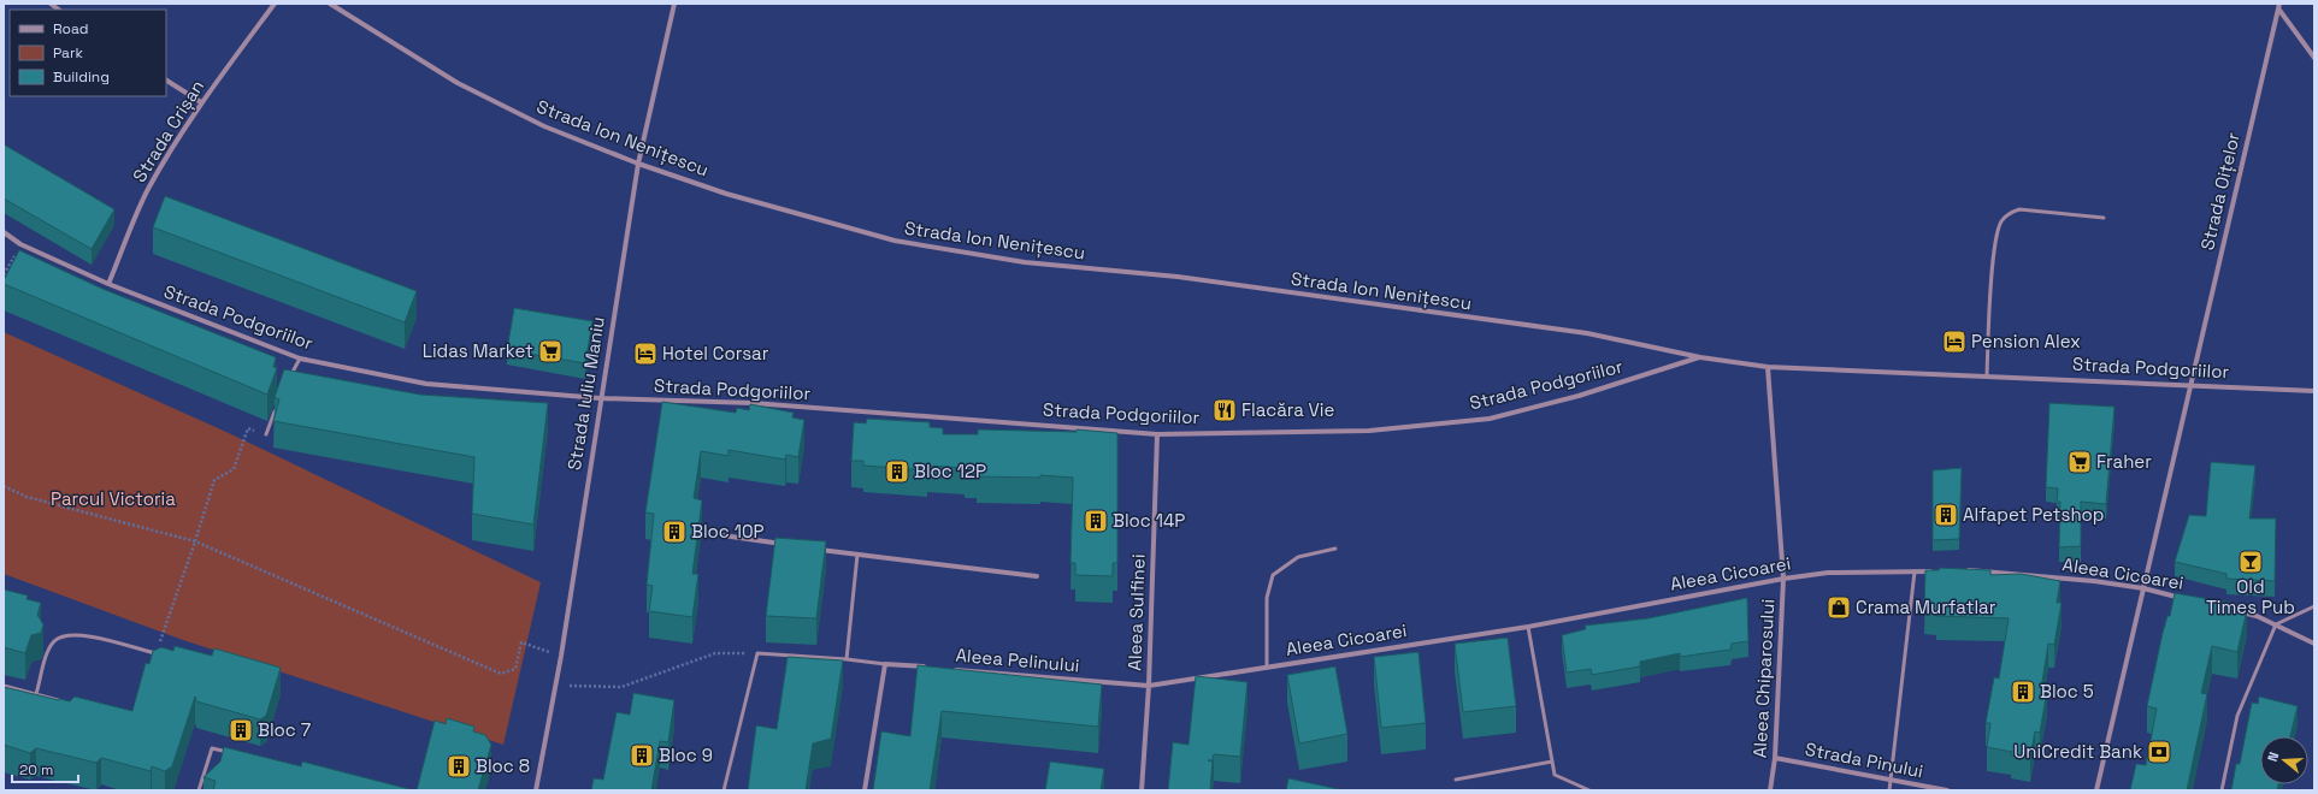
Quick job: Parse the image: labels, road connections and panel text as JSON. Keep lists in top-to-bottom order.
{
  "streets": {
    "street": [
      "Strada Crișan",
      "Strada Ion Nenițescu",
      "Strada Oițelor",
      "Strada Podgoriilor",
      "Strada Iuliu Maniu",
      "Aleea Cicoarei",
      "Aleea Sulfinei",
      "Aleea Pelinului",
      "Aleea Chiparosului",
      "Strada Pinului"
    ]
  },
  "crossings": [
    ["Strada Crișan", "Strada Podgoriilor"],
    ["Strada Ion Nenițescu", "Strada Podgoriilor"],
    ["Strada Ion Nenițescu", "Strada Iuliu Maniu"],
    ["Strada Oițelor", "Strada Podgoriilor"],
    ["Strada Oițelor", "Aleea Cicoarei"],
    ["Strada Podgoriilor", "Strada Iuliu Maniu"],
    ["Strada Podgoriilor", "Aleea Sulfinei"],
    ["Strada Podgoriilor", "Aleea Chiparosului"],
    ["Aleea Cicoarei", "Aleea Sulfinei"],
    ["Aleea Cicoarei", "Aleea Pelinului"],
    ["Aleea Cicoarei", "Aleea Chiparosului"],
    ["Aleea Sulfinei", "Aleea Pelinului"],
    ["Aleea Chiparosului", "Strada Pinului"]
  ],
  "parks": ["Parcul Victoria"],
  "places": {
    "hotel": ["Pension Alex", "Hotel Corsar"],
    "supermarket": ["Lidas Market", "Fraher"],
    "restaurant": ["Flacăra Vie"],
    "building": [
      "Bloc 12P",
      "Alfapet Petshop",
      "Bloc 14P",
      "Bloc 10P",
      "Bloc 5",
      "Bloc 7",
      "Bloc 9",
      "Bloc 8"
    ],
    "bar": ["Old Times Pub"],
    "shop": ["Crama Murfatlar"],
    "bank": ["UniCredit Bank"]
  },
  "legend": ["Road", "Park", "Building"],
  "scale_bar": "20 m",
  "north": "left"
}
